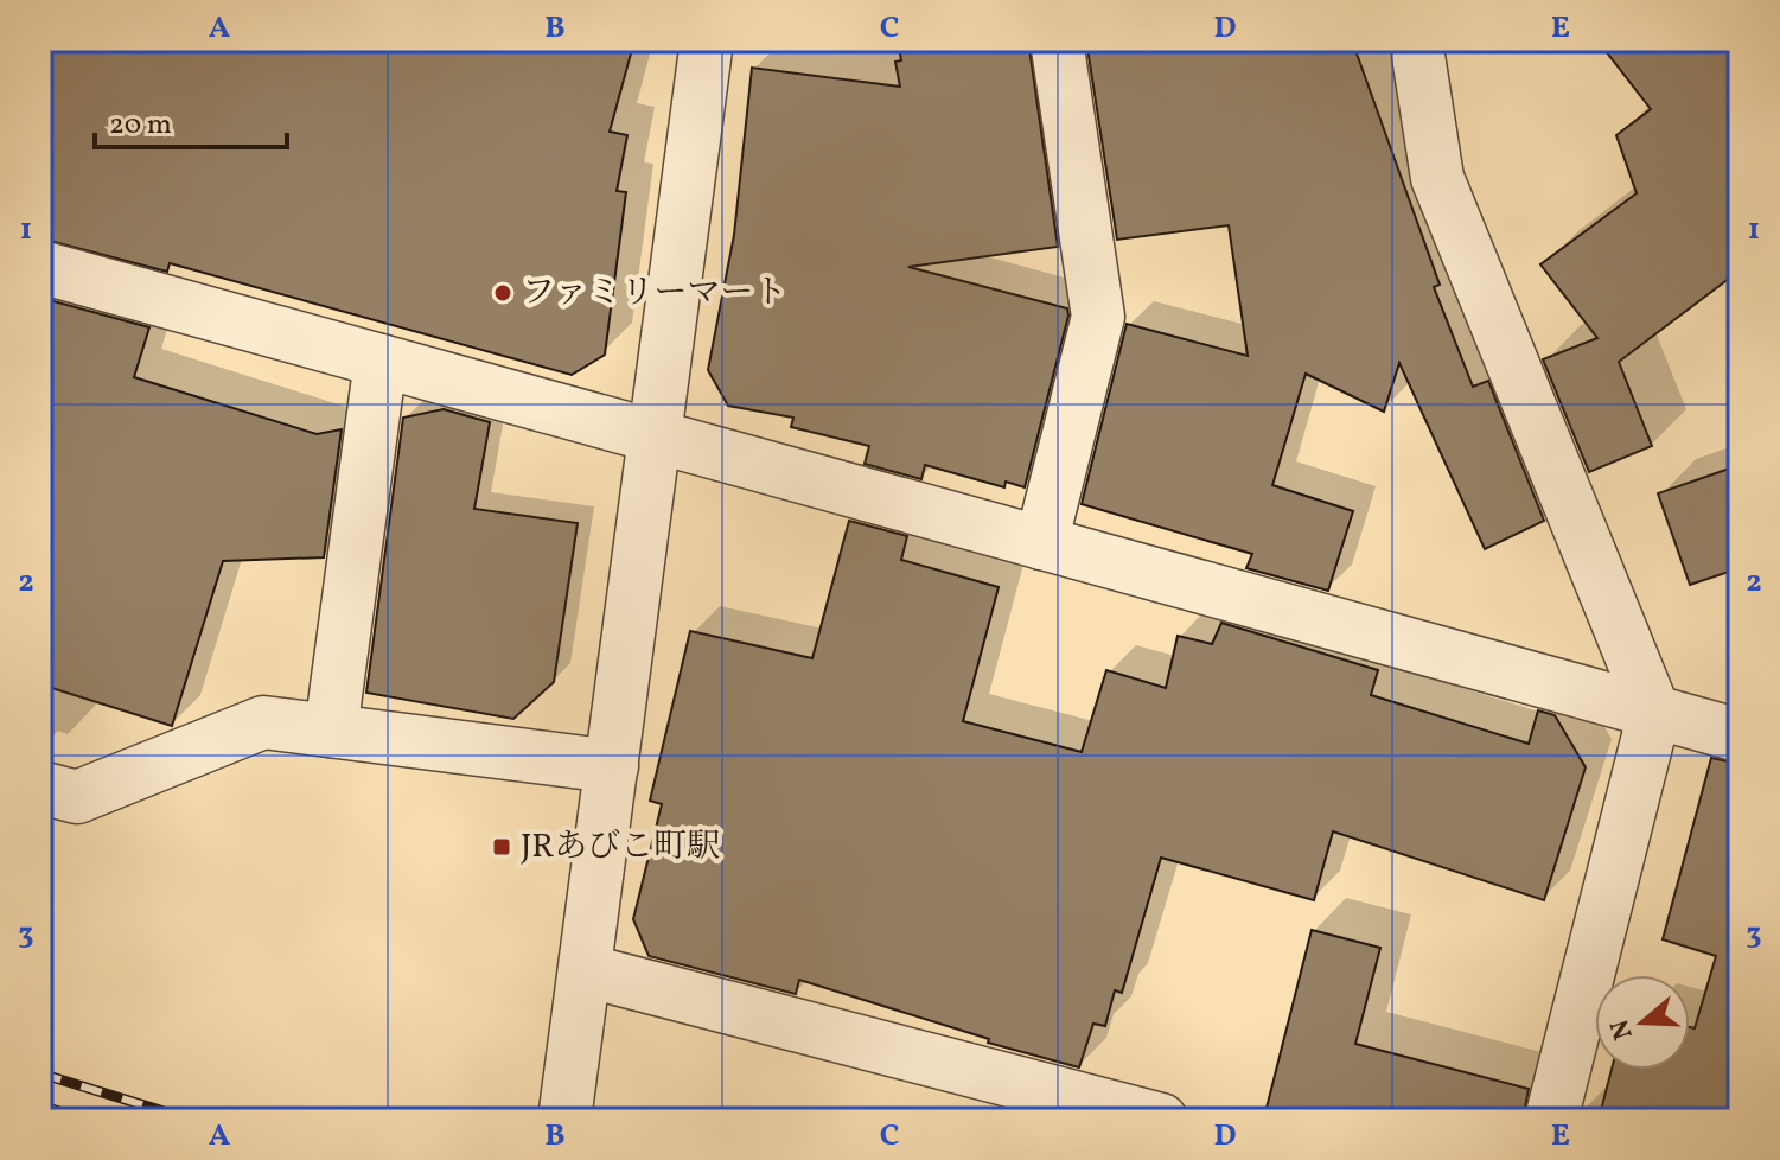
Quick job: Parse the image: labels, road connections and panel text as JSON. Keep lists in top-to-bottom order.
{
  "places": {
    "other": ["ファミリーマート"],
    "transit": ["JRあびこ町駅"]
  },
  "scale_bar": "20 m",
  "north": "left",
  "grid": {
    "columns": [
      "A",
      "B",
      "C",
      "D",
      "E"
    ],
    "rows": ["1", "2", "3"]
  }
}
